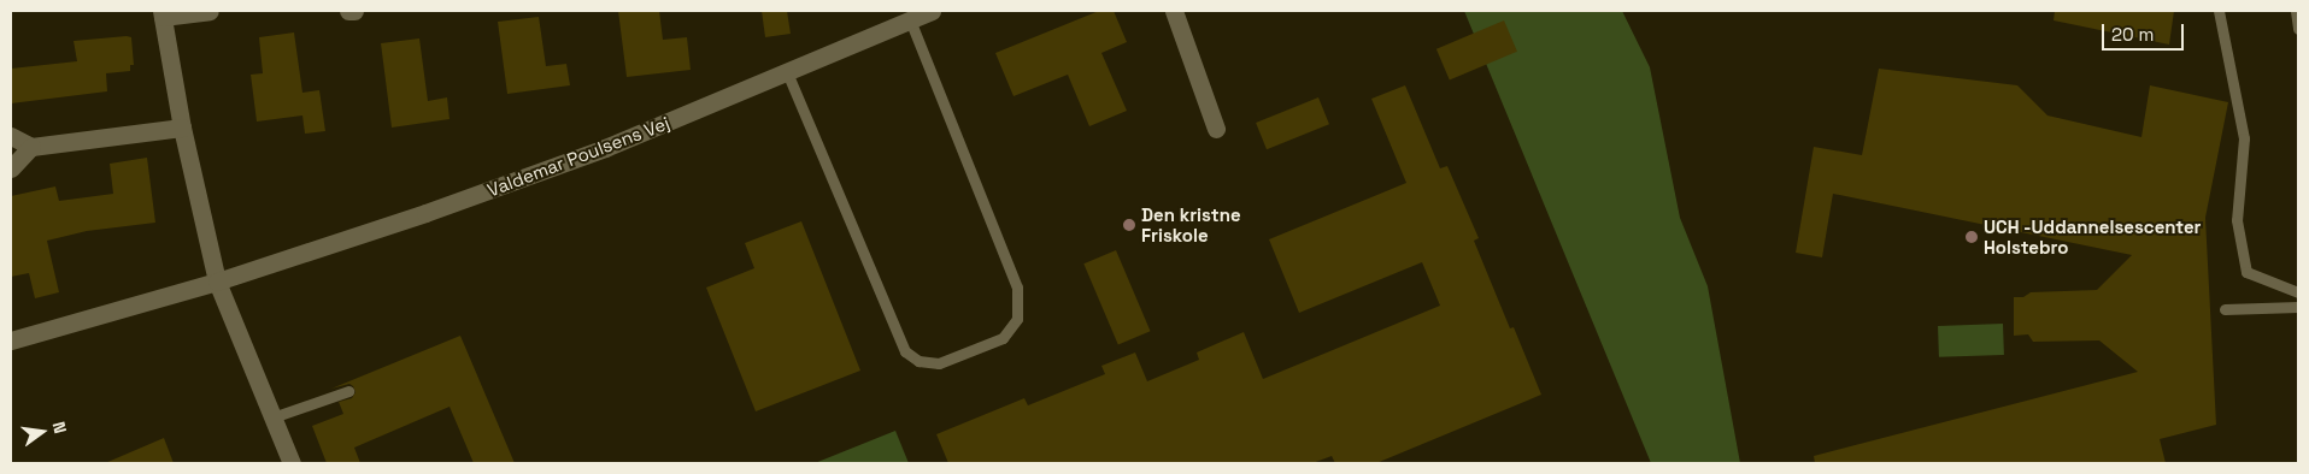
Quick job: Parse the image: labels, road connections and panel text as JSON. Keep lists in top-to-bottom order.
{
  "streets": {
    "street": ["Valdemar Poulsens Vej"]
  },
  "places": ["Den kristne Friskole", "UCH -Uddannelsescenter Holstebro"],
  "scale_bar": "20 m",
  "north": "right"
}
